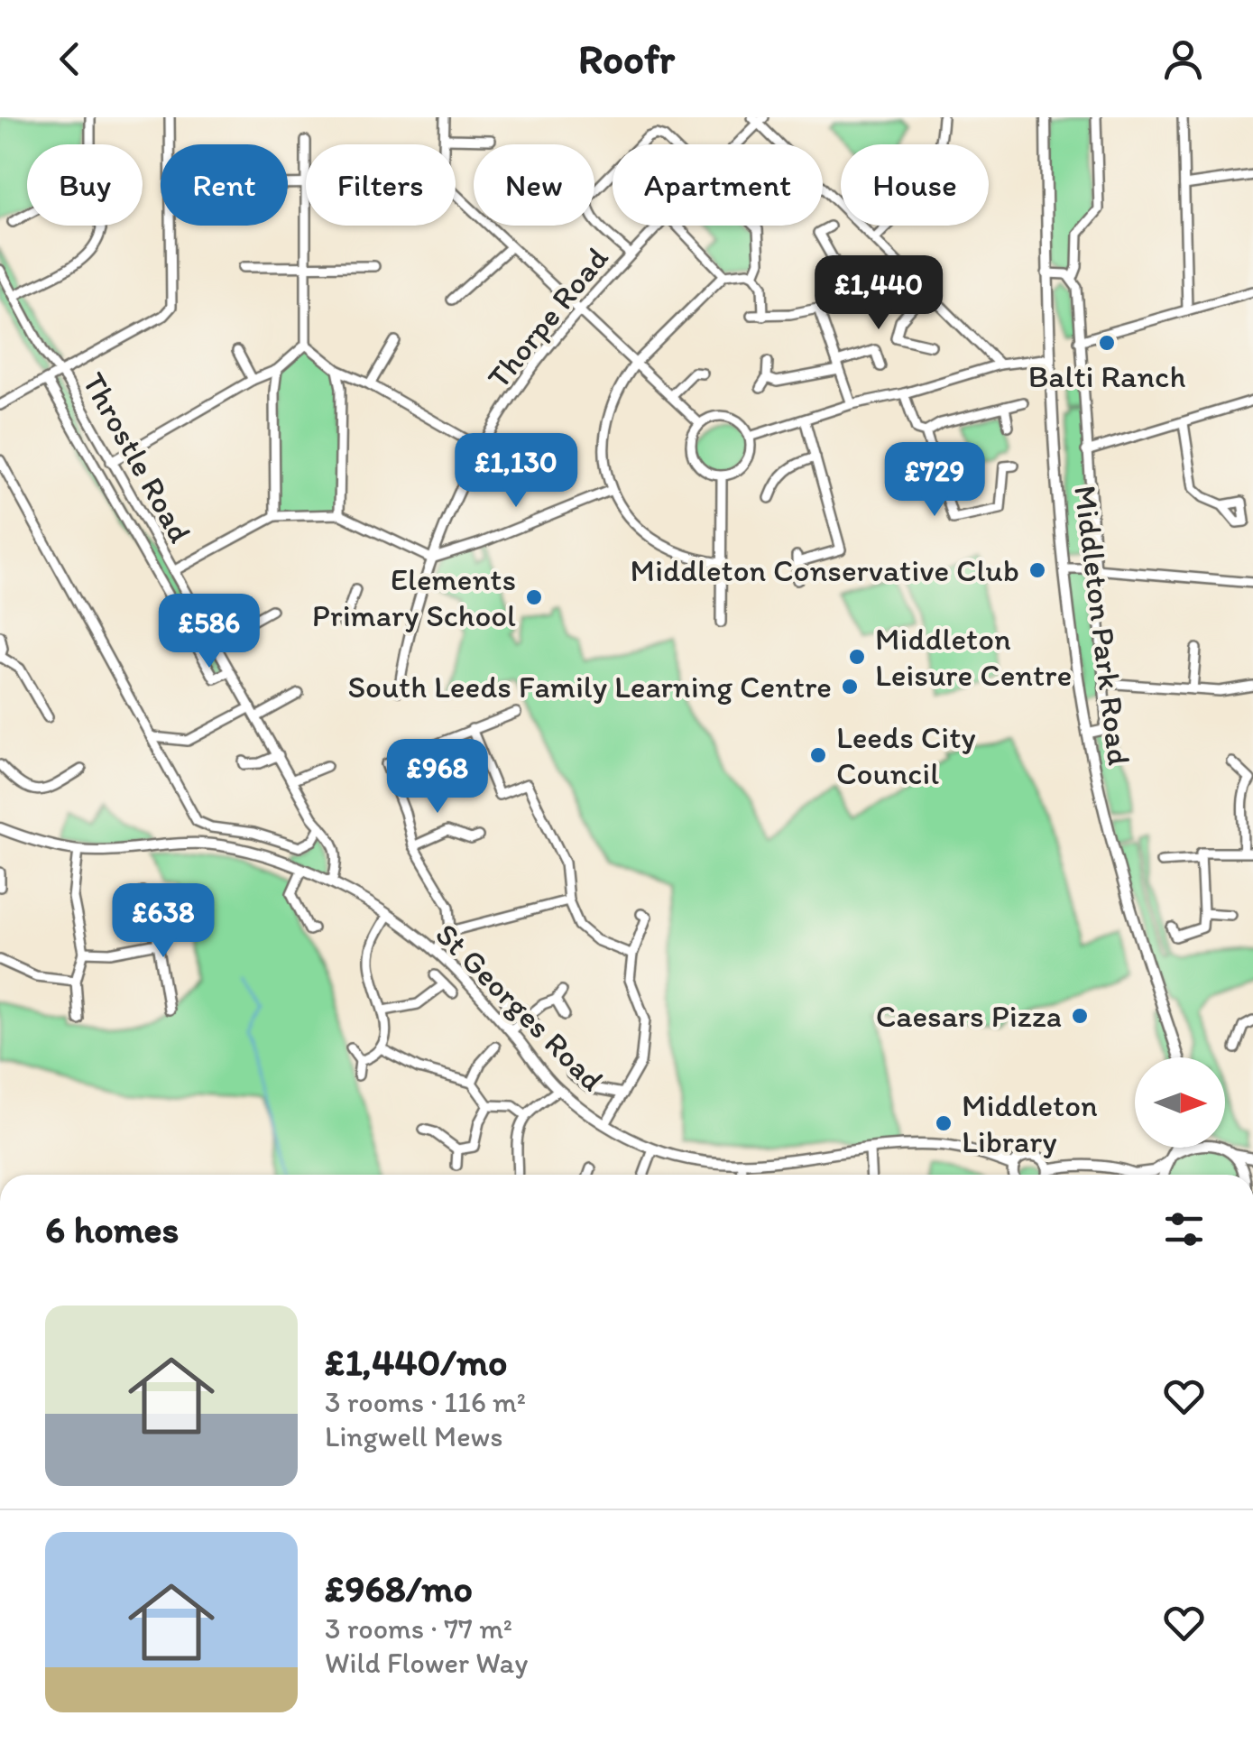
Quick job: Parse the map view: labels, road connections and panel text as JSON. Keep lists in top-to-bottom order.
{
  "streets": {
    "street": [
      "Thorpe Road",
      "Throstle Road",
      "Middleton Park Road",
      "St Georges Road"
    ]
  },
  "crossings": [
    ["Throstle Road", "St Georges Road"]
  ],
  "places": [
    "Balti Ranch",
    "Middleton Conservative Club",
    "Elements Primary School",
    "Middleton Leisure Centre",
    "South Leeds Family Learning Centre",
    "Leeds City Council",
    "Caesars Pizza",
    "Middleton Library"
  ],
  "north": "right",
  "page": {
    "header": "Roofr",
    "chip": [
      "Buy",
      "Rent",
      "Filters",
      "New",
      "Apartment",
      "House"
    ],
    "price": [
      "£1,440",
      "£1,130",
      "£729",
      "£586",
      "£968",
      "£638"
    ],
    "heading": "6 homes",
    "list": [
      {
        "name": "£1,440/mo",
        "note": "3 rooms · 116 m² · Lingwell Mews"
      },
      {
        "name": "£968/mo",
        "note": "3 rooms · 77 m² · Wild Flower Way"
      }
    ]
  }
}
